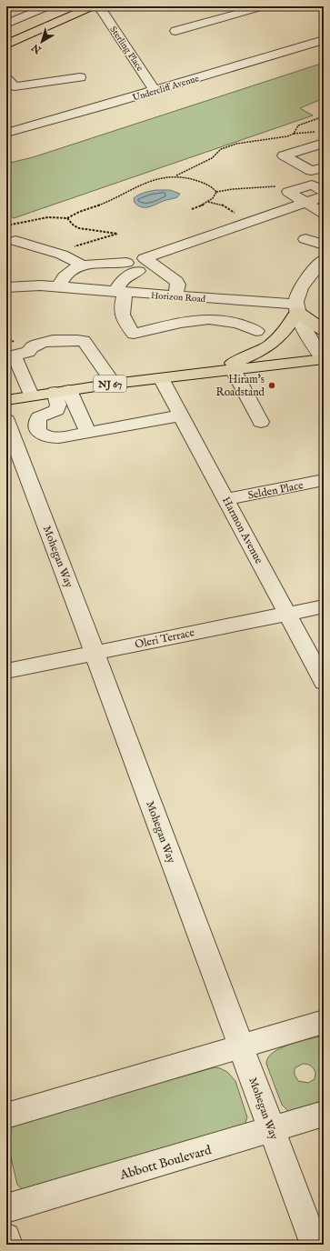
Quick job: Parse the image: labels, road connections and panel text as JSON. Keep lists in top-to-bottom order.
{
  "streets": {
    "main road": ["NJ 67"],
    "street": [
      "Sterling Place",
      "Undercliff Avenue",
      "Horizon Road",
      "Selden Place",
      "Harmon Avenue",
      "Mohegan Way",
      "Oleri Terrace",
      "Abbott Boulevard"
    ]
  },
  "crossings": [
    ["Sterling Place", "Undercliff Avenue"],
    ["NJ 67", "Harmon Avenue"],
    ["Selden Place", "Harmon Avenue"],
    ["Harmon Avenue", "Oleri Terrace"],
    ["Mohegan Way", "Oleri Terrace"],
    ["Mohegan Way", "Abbott Boulevard"]
  ],
  "places": ["Hiram's Roadstand"],
  "north": "bottom left"
}
